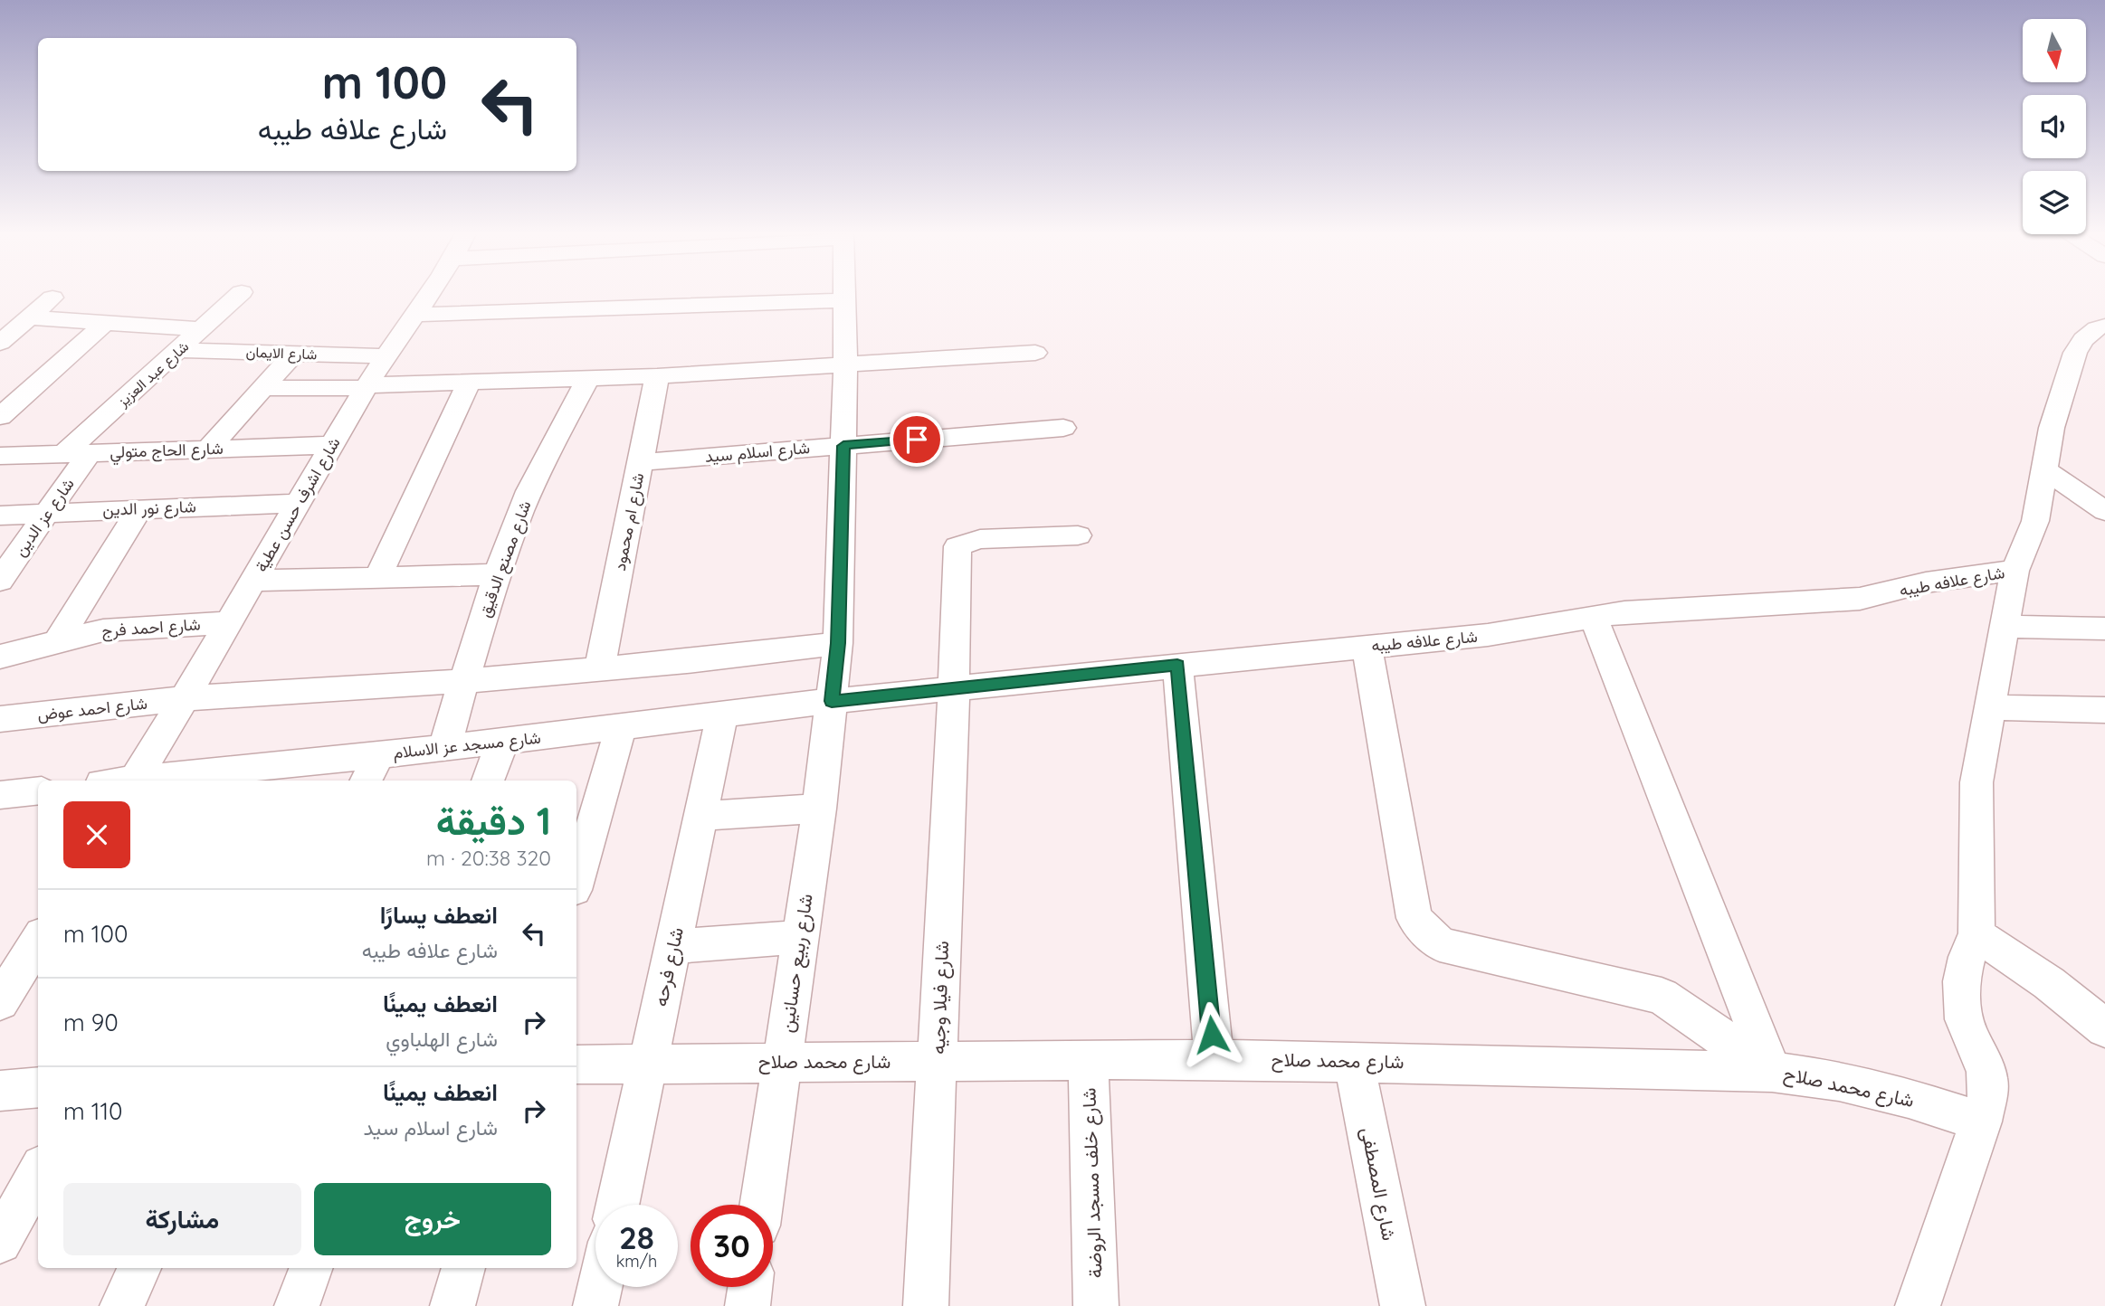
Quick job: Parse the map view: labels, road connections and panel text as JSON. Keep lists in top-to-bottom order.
{
  "streets": {
    "street": [
      "شارع الايمان",
      "شارع عبد العزيز",
      "شارع الحاج متولي",
      "شارع اسلام سيد",
      "شارع اشرف حسن عطية",
      "شارع نور الدين",
      "شارع عز الدين",
      "شارع ام محمود",
      "شارع مصنع الدقيق",
      "شارع علافه طيبه",
      "شارع احمد فرج",
      "شارع احمد عوض",
      "شارع مسجد عز الاسلام",
      "شارع ربيع حسانين",
      "شارع فرحه",
      "شارع فيلا وجيه",
      "شارع محمد صلاح",
      "شارع خلف مسجد الروضة",
      "شارع المصطفى"
    ]
  },
  "crossings": [
    ["شارع الايمان", "شارع عبد العزيز"],
    ["شارع الايمان", "شارع اشرف حسن عطية"],
    ["شارع عبد العزيز", "شارع الحاج متولي"],
    ["شارع عبد العزيز", "شارع عز الدين"],
    ["شارع الحاج متولي", "شارع اشرف حسن عطية"],
    ["شارع الحاج متولي", "شارع عز الدين"],
    ["شارع اسلام سيد", "شارع ام محمود"],
    ["شارع اسلام سيد", "شارع ربيع حسانين"],
    ["شارع اشرف حسن عطية", "شارع نور الدين"],
    ["شارع اشرف حسن عطية", "شارع احمد فرج"],
    ["شارع اشرف حسن عطية", "شارع احمد عوض"],
    ["شارع نور الدين", "شارع عز الدين"],
    ["شارع ام محمود", "شارع احمد عوض"],
    ["شارع مصنع الدقيق", "شارع احمد عوض"],
    ["شارع مصنع الدقيق", "شارع مسجد عز الاسلام"],
    ["شارع علافه طيبه", "شارع مسجد عز الاسلام"],
    ["شارع علافه طيبه", "شارع ربيع حسانين"],
    ["شارع علافه طيبه", "شارع فيلا وجيه"],
    ["شارع احمد عوض", "شارع ربيع حسانين"],
    ["شارع مسجد عز الاسلام", "شارع ربيع حسانين"],
    ["شارع مسجد عز الاسلام", "شارع فرحه"],
    ["شارع ربيع حسانين", "شارع محمد صلاح"],
    ["شارع فرحه", "شارع محمد صلاح"],
    ["شارع فيلا وجيه", "شارع محمد صلاح"],
    ["شارع محمد صلاح", "شارع خلف مسجد الروضة"],
    ["شارع محمد صلاح", "شارع المصطفى"]
  ],
  "north": "bottom",
  "page": {
    "turn": ["100 m", "شارع علافه طيبه"],
    "heading": ["1 دقيقة", "320 m · 20:38"],
    "list": [
      {
        "name": "انعطف يسارًا",
        "note": "شارع علافه طيبه",
        "value": "100 m"
      },
      {
        "name": "انعطف يمينًا",
        "note": "شارع الهلباوي",
        "value": "90 m"
      },
      {
        "name": "انعطف يمينًا",
        "note": "شارع اسلام سيد",
        "value": "110 m"
      }
    ],
    "buttons": ["خروج", "مشاركة"],
    "speed": "28 km/h",
    "limit": "30"
  }
}
